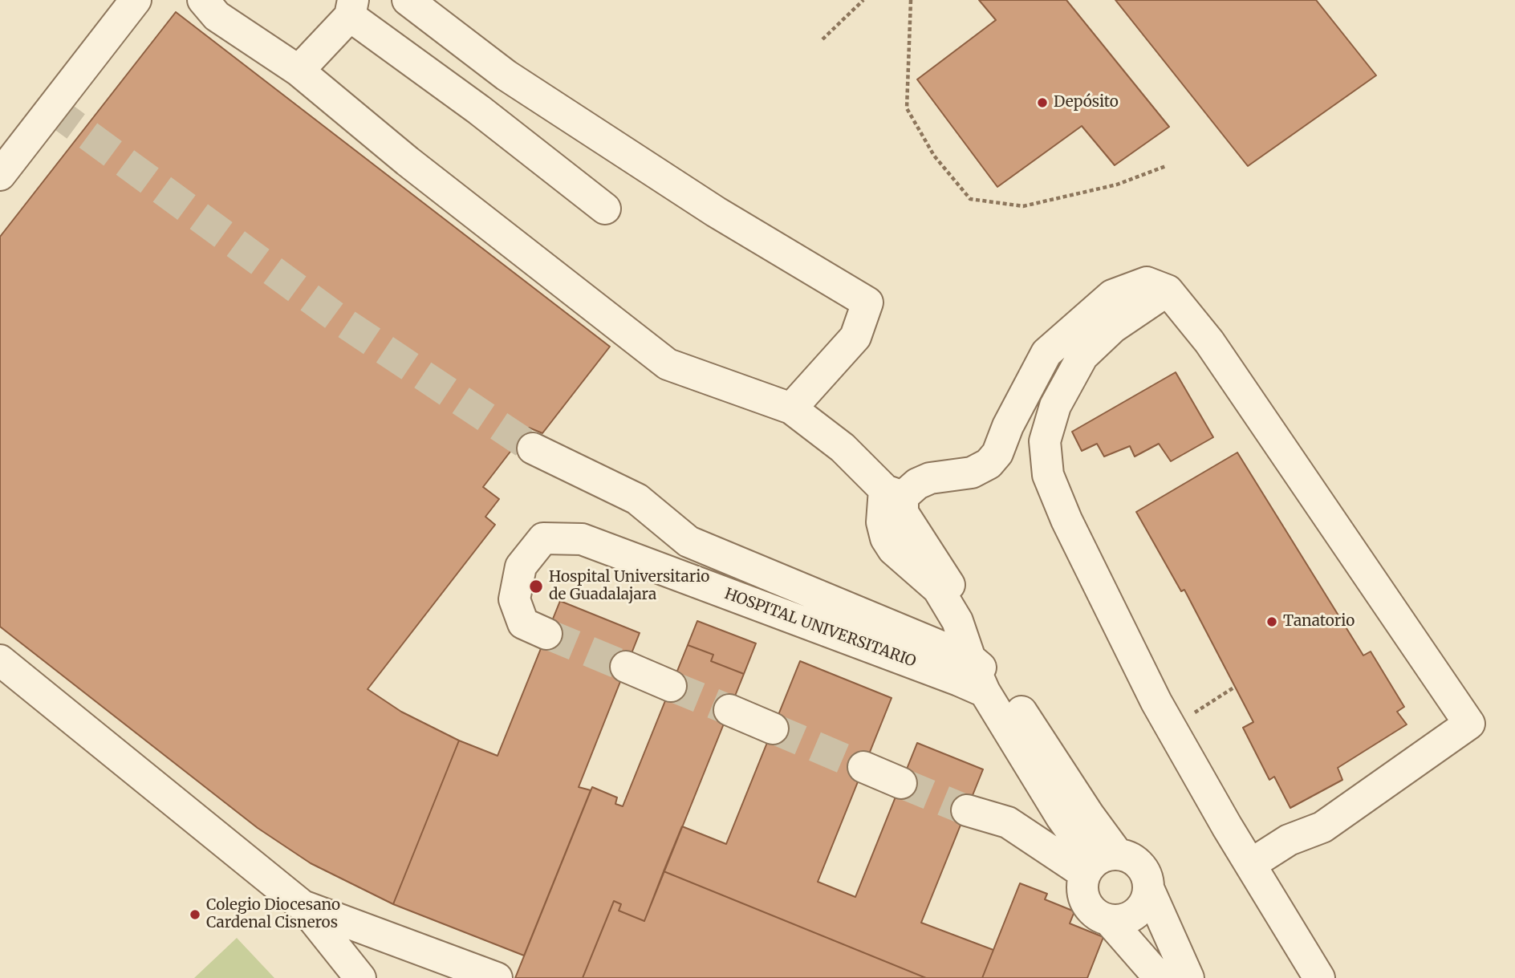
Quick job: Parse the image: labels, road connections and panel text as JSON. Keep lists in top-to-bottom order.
{
  "streets": {
    "street": ["HOSPITAL UNIVERSITARIO"]
  },
  "places": [
    "Depósito",
    "Hospital Universitario de Guadalajara",
    "Tanatorio",
    "Colegio Diocesano Cardenal Cisneros"
  ]
}
